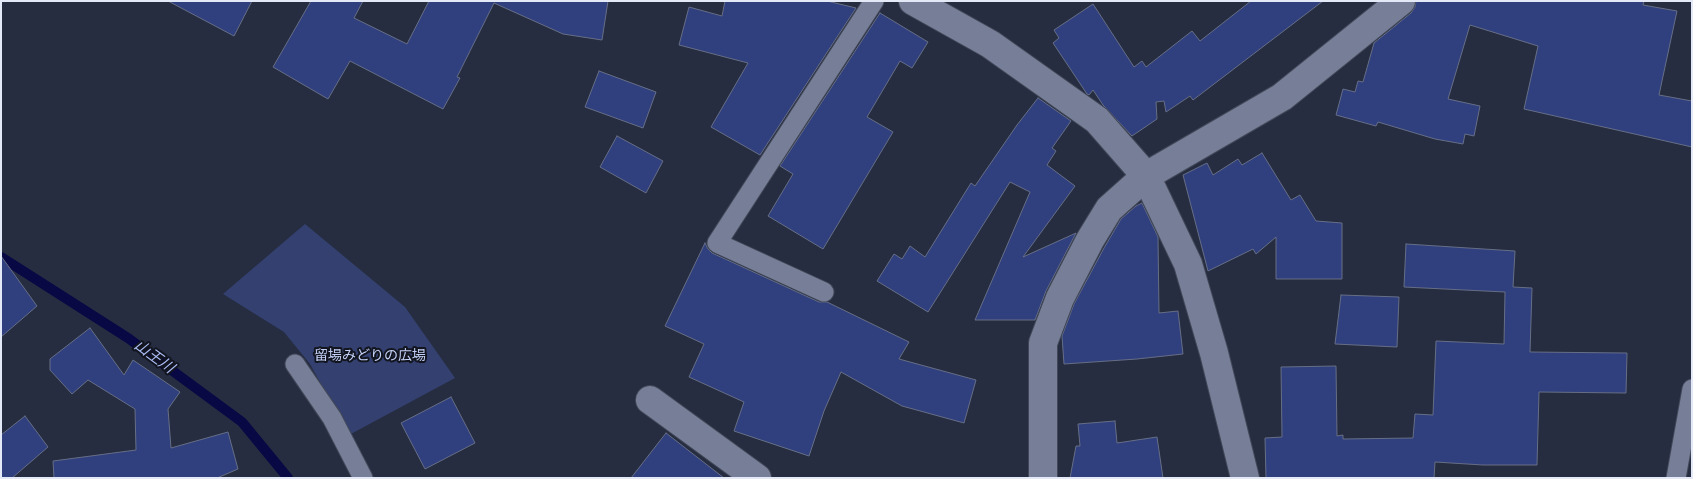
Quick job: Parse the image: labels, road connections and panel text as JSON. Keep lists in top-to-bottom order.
{
  "water": ["山王川"],
  "parks": ["留場みどりの広場"]
}
